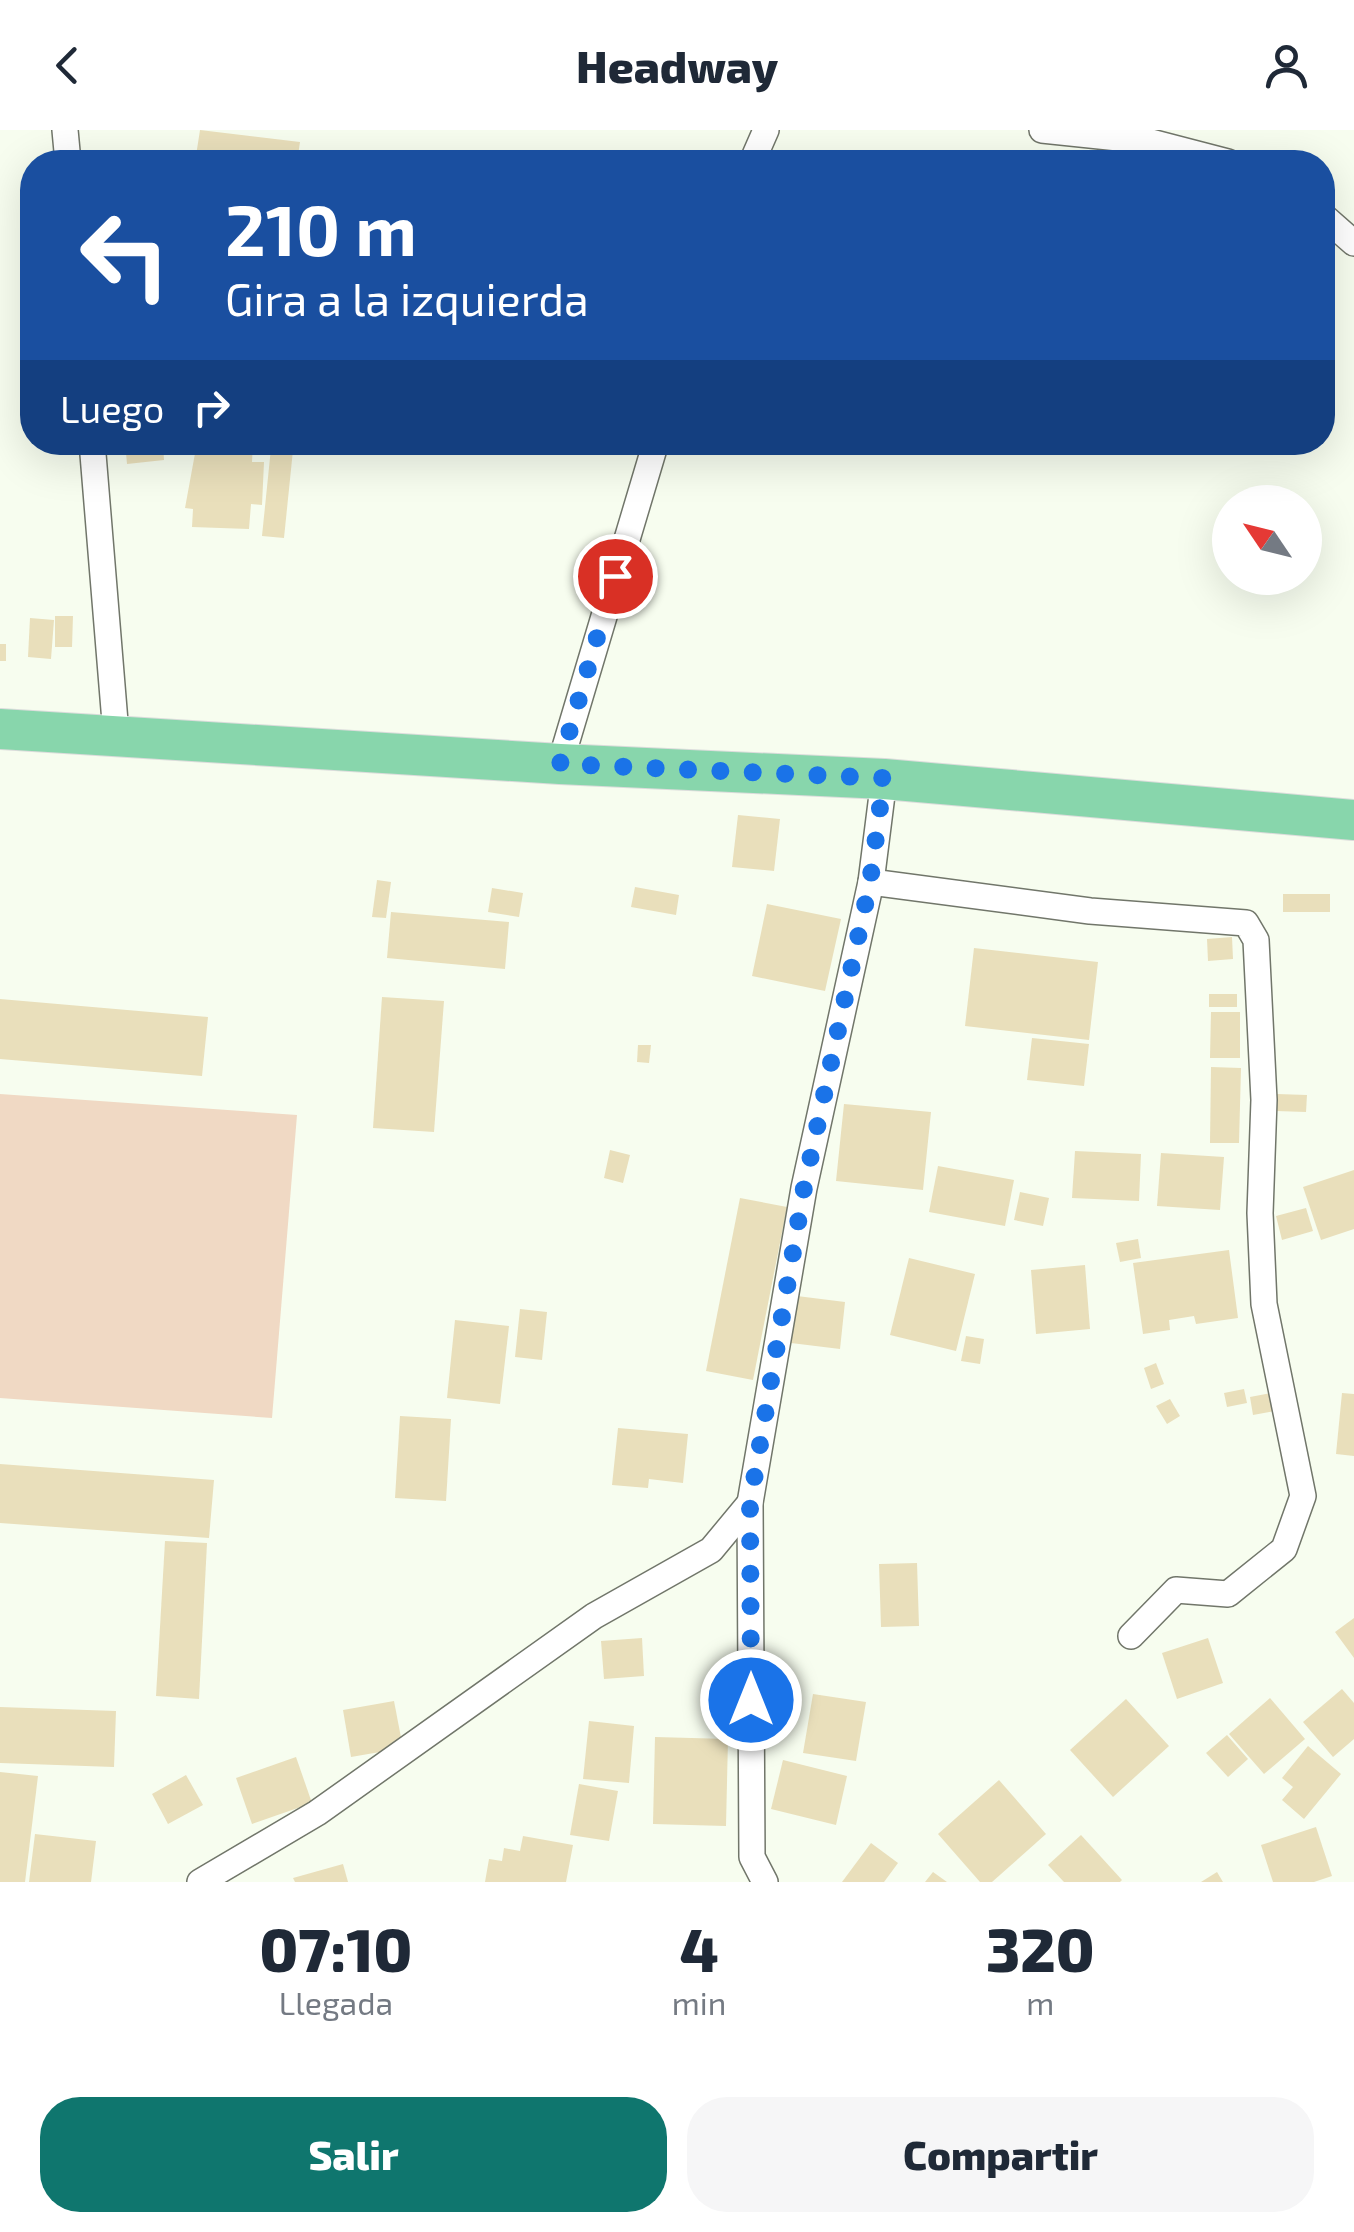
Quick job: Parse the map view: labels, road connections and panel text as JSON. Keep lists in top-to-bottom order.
{
  "north": "top left",
  "page": {
    "header": "Headway",
    "turn": ["210 m", "Gira a la izquierda"],
    "then": "Luego",
    "eta": [
      "07:10",
      "Llegada",
      "4",
      "min",
      "320",
      "m"
    ],
    "buttons": ["Salir", "Compartir"]
  }
}
